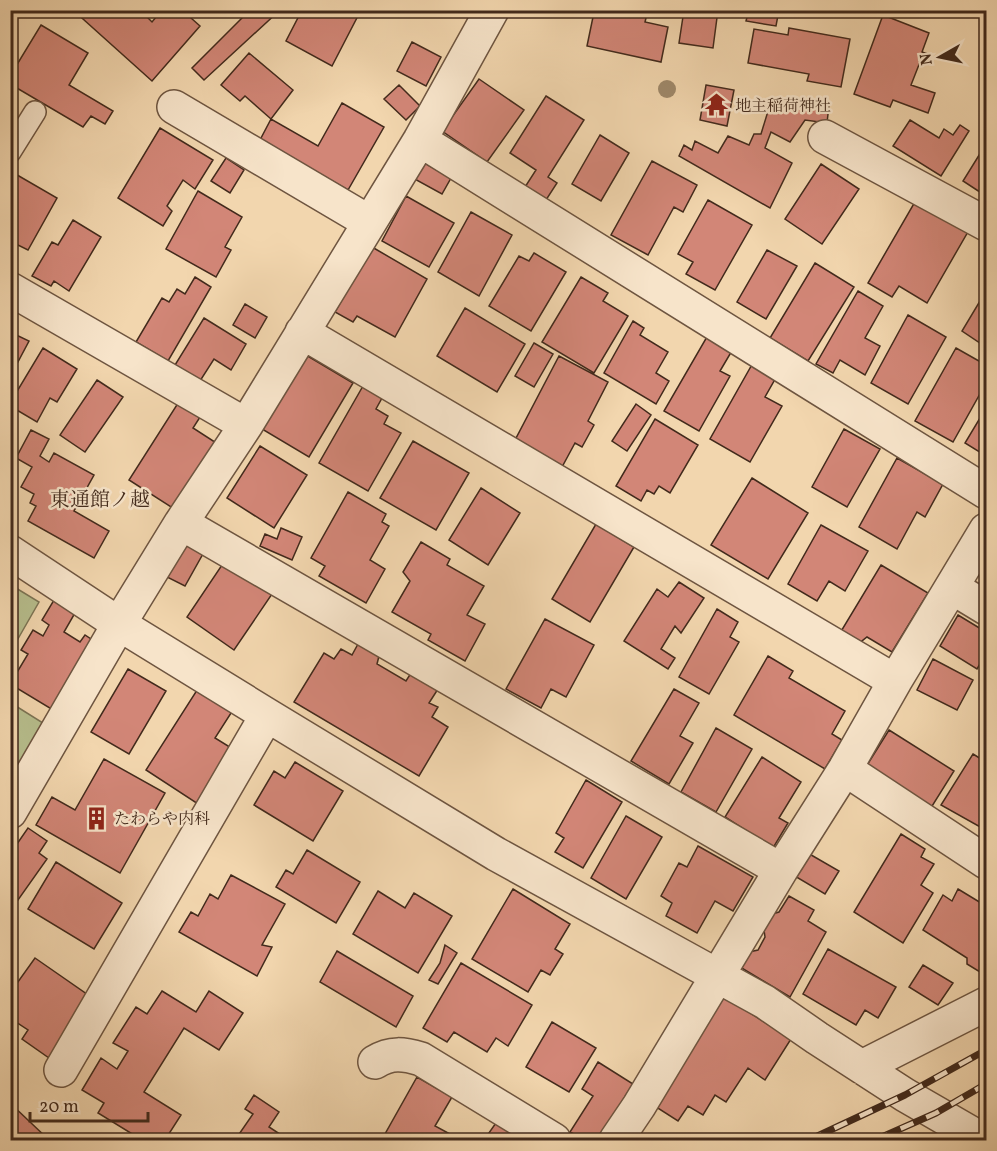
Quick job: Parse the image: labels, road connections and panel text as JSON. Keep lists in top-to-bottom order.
{
  "districts": ["東通館ノ越"],
  "places": {
    "temple": ["地主稲荷神社"],
    "building": ["たわらや内科"]
  },
  "scale_bar": "20 m",
  "north": "left"
}
